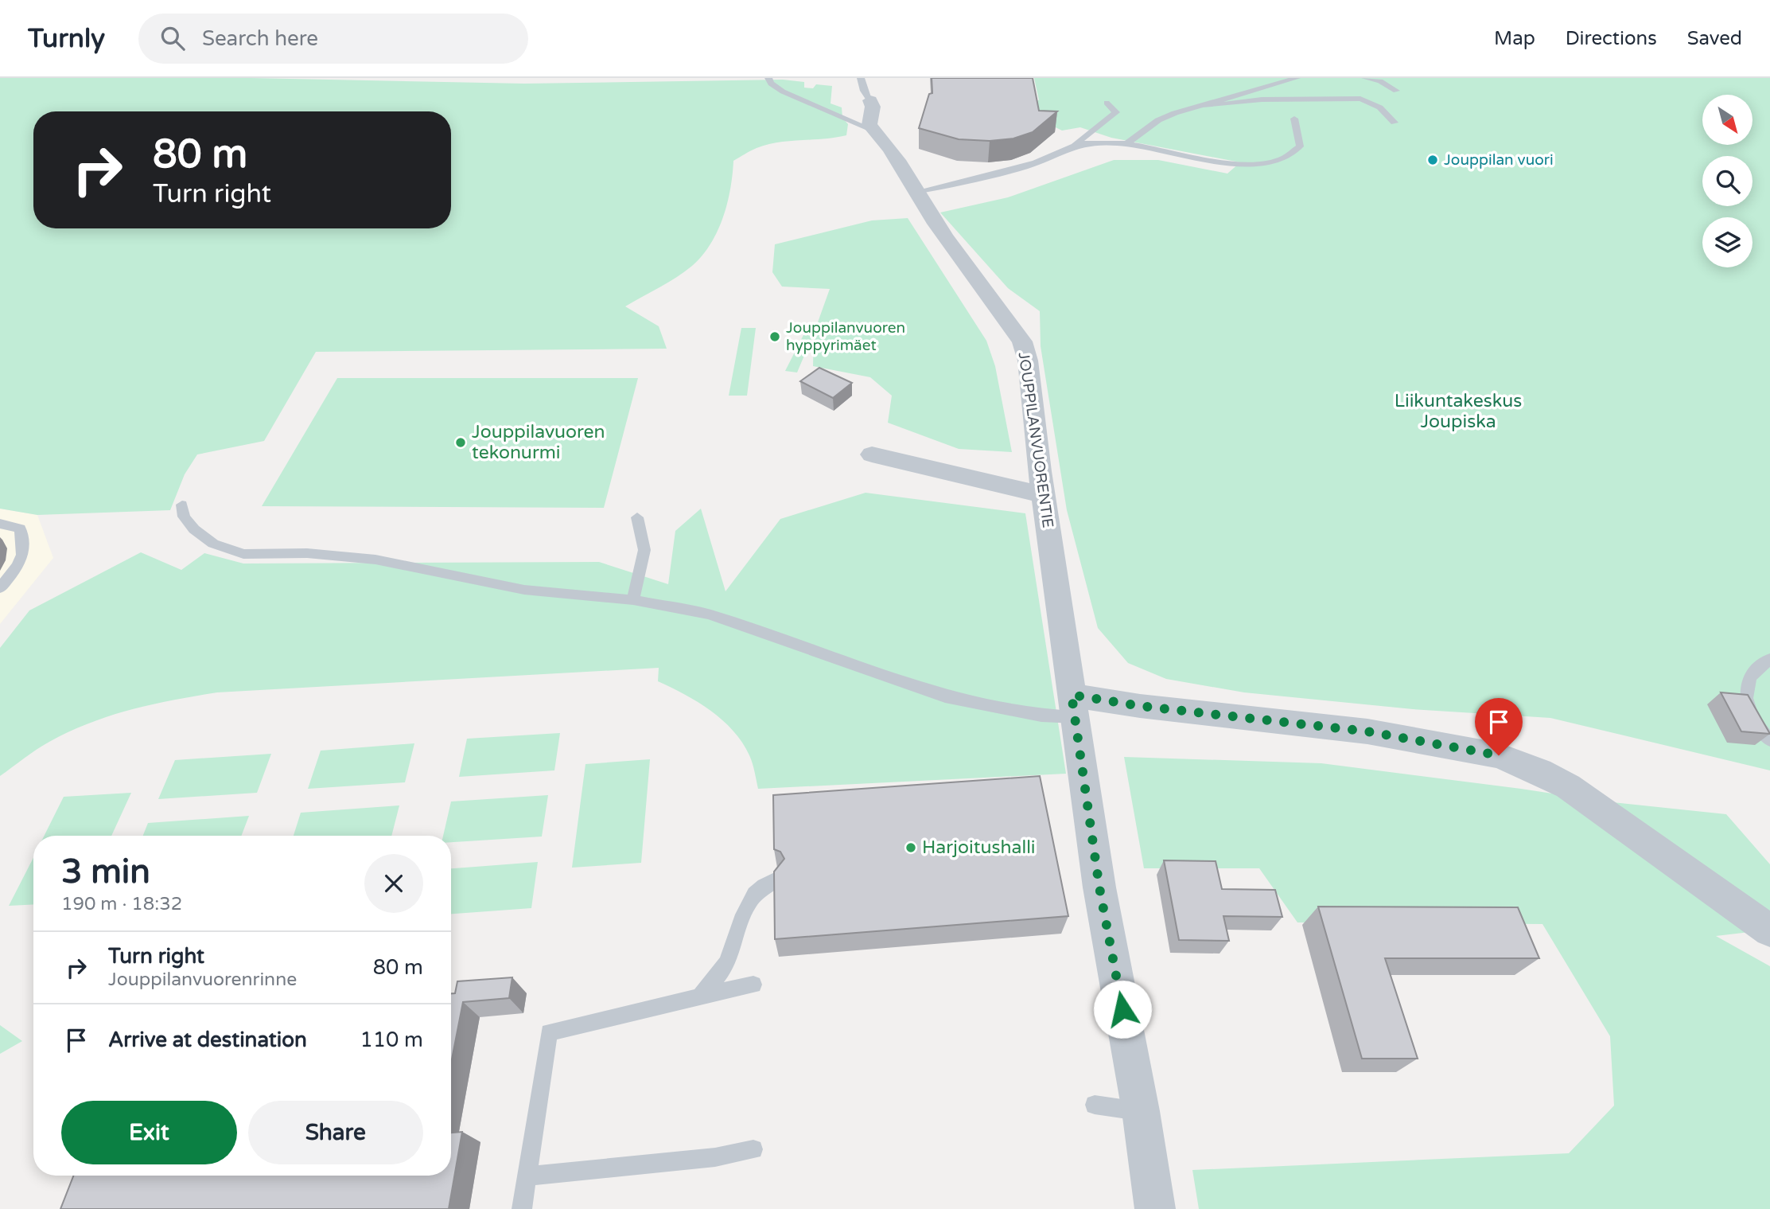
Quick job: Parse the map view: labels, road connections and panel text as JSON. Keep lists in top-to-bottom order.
{
  "streets": {
    "street": ["JOUPPILANVUORENTIE"]
  },
  "parks": ["Liikuntakeskus Joupiska"],
  "places": [
    "Jouppilan vuori",
    "Jouppilanvuoren hyppyrimäet",
    "Jouppilavuoren tekonurmi",
    "Harjoitushalli"
  ],
  "north": "bottom right",
  "page": {
    "header": "Turnly",
    "search": "Search here",
    "nav": ["Map", "Directions", "Saved"],
    "turn": ["80 m", "Turn right"],
    "heading": ["3 min", "190 m · 18:32"],
    "list": [
      {
        "name": "Turn right",
        "note": "Jouppilanvuorenrinne",
        "value": "80 m"
      },
      {
        "name": "Arrive at destination",
        "value": "110 m"
      }
    ],
    "buttons": ["Exit", "Share"]
  }
}
